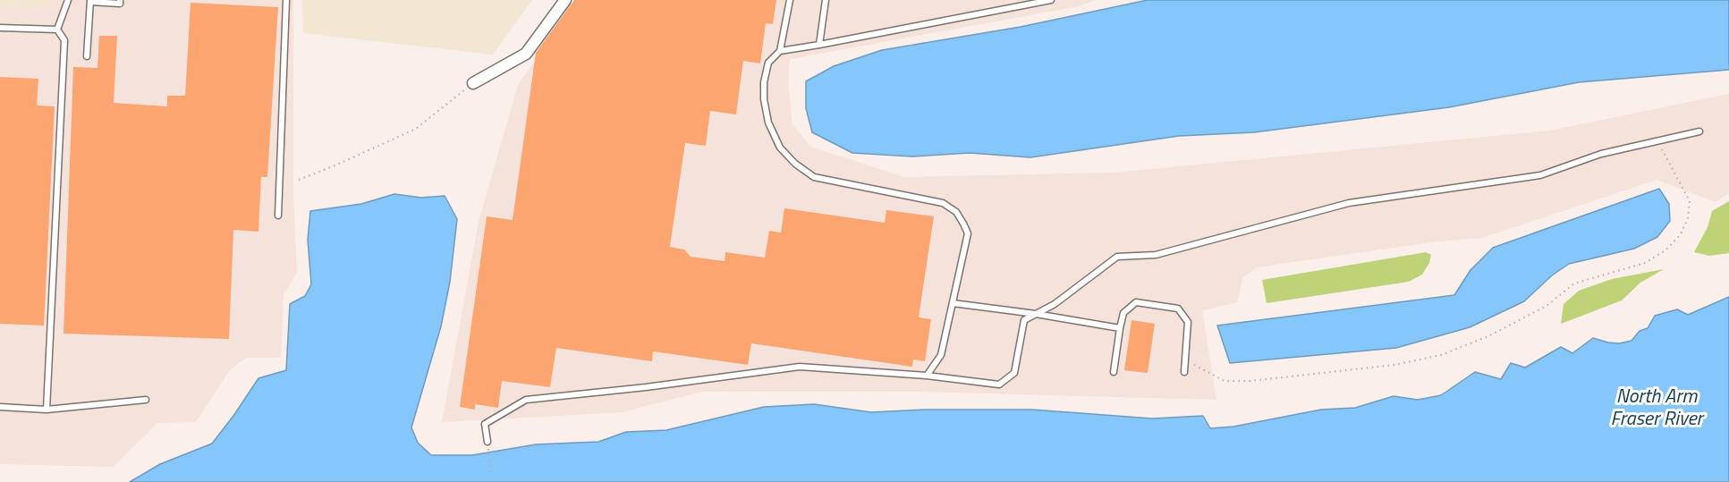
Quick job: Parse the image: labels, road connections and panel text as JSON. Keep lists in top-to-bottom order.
{
  "water": ["North Arm Fraser River"]
}
